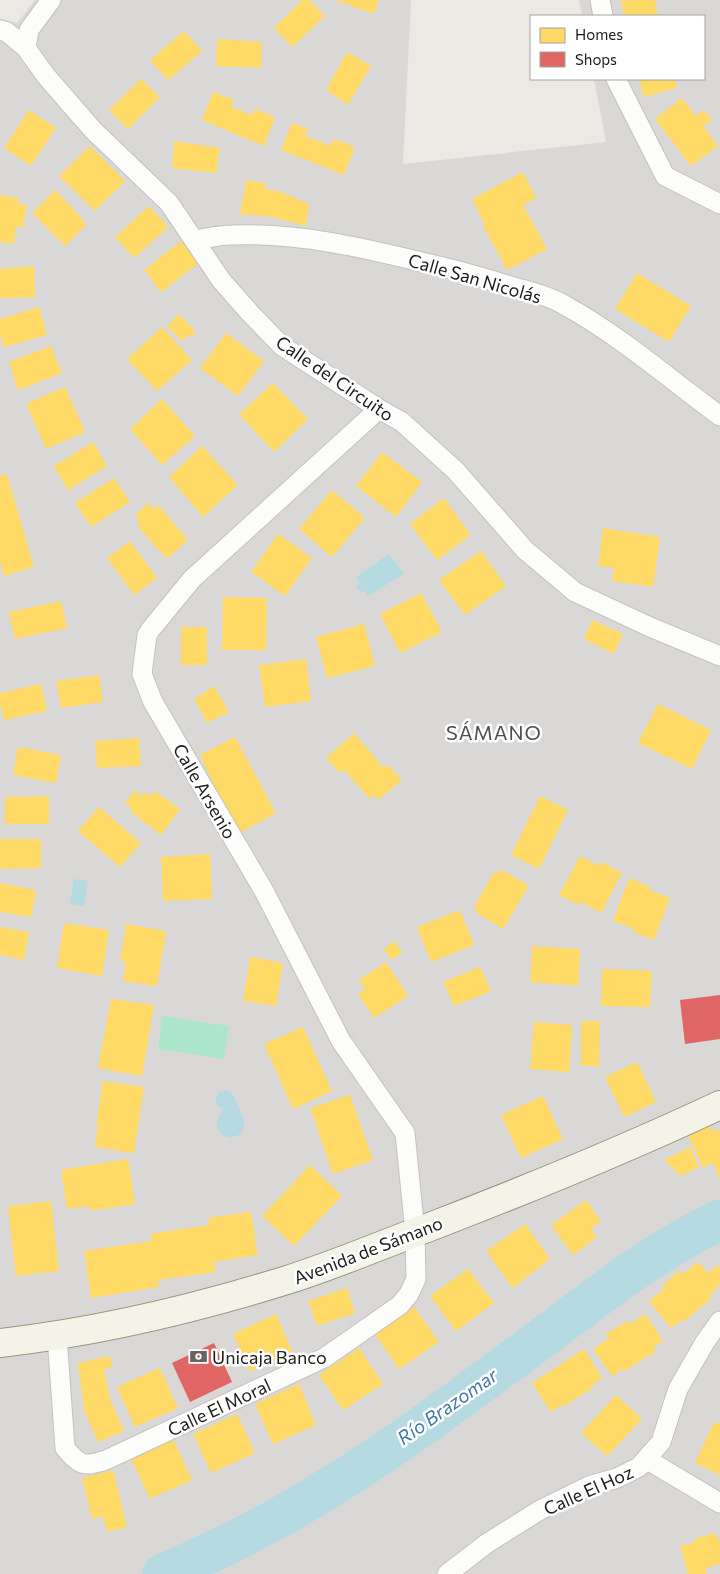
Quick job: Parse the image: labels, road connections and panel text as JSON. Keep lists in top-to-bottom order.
{
  "streets": {
    "street": [
      "Calle San Nicolás",
      "Calle del Circuito",
      "Calle Arsenio",
      "Avenida de Sámano",
      "Calle El Moral",
      "Calle El Hoz"
    ]
  },
  "crossings": [
    ["Calle San Nicolás", "Calle del Circuito"],
    ["Calle del Circuito", "Calle Arsenio"],
    ["Calle Arsenio", "Avenida de Sámano"],
    ["Calle Arsenio", "Calle El Moral"],
    ["Avenida de Sámano", "Calle El Moral"]
  ],
  "districts": ["SÁMANO"],
  "water": ["Río Brazomar"],
  "places": {
    "bank": ["Unicaja Banco"]
  },
  "legend": ["Homes", "Shops"]
}
